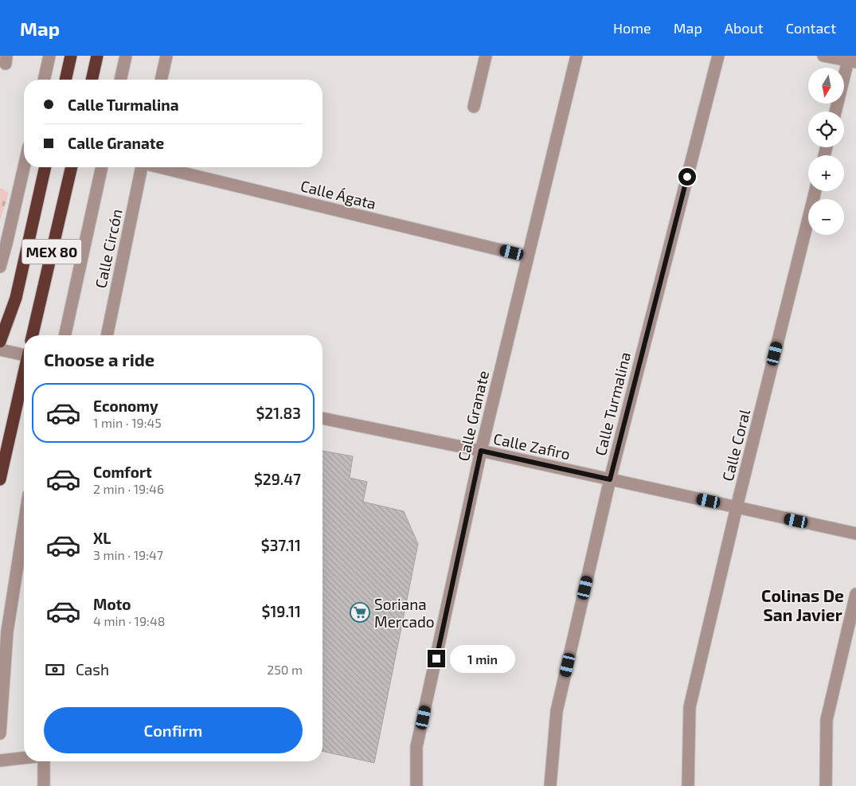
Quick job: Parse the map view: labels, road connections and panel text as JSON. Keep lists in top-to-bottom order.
{
  "streets": {
    "highway": ["MEX 80"],
    "street": [
      "Calle Ágata",
      "Calle Circón",
      "Calle Turmalina",
      "Calle Granate",
      "Calle Coral",
      "Calle Zafiro"
    ]
  },
  "crossings": [
    ["Calle Ágata", "Calle Granate"],
    ["Calle Turmalina", "Calle Zafiro"],
    ["Calle Granate", "Calle Zafiro"],
    ["Calle Coral", "Calle Zafiro"]
  ],
  "districts": ["Colinas De San Javier"],
  "places": {
    "supermarket": ["Soriana Mercado"]
  },
  "north": "bottom",
  "page": {
    "header": "Map",
    "nav": [
      "Home",
      "Map",
      "About",
      "Contact"
    ],
    "map_buttons": ["+", "−"],
    "banner": ["Calle Turmalina", "Calle Granate"],
    "heading": "Choose a ride",
    "list": [
      {
        "name": "Economy",
        "note": "1 min · 19:45",
        "value": "$21.83"
      },
      {
        "name": "Comfort",
        "note": "2 min · 19:46",
        "value": "$29.47"
      },
      {
        "name": "XL",
        "note": "3 min · 19:47",
        "value": "$37.11"
      },
      {
        "name": "Moto",
        "note": "4 min · 19:48",
        "value": "$19.11"
      }
    ],
    "bubble": "1 min",
    "pay": ["Cash", "250 m"],
    "buttons": "Confirm"
  }
}
